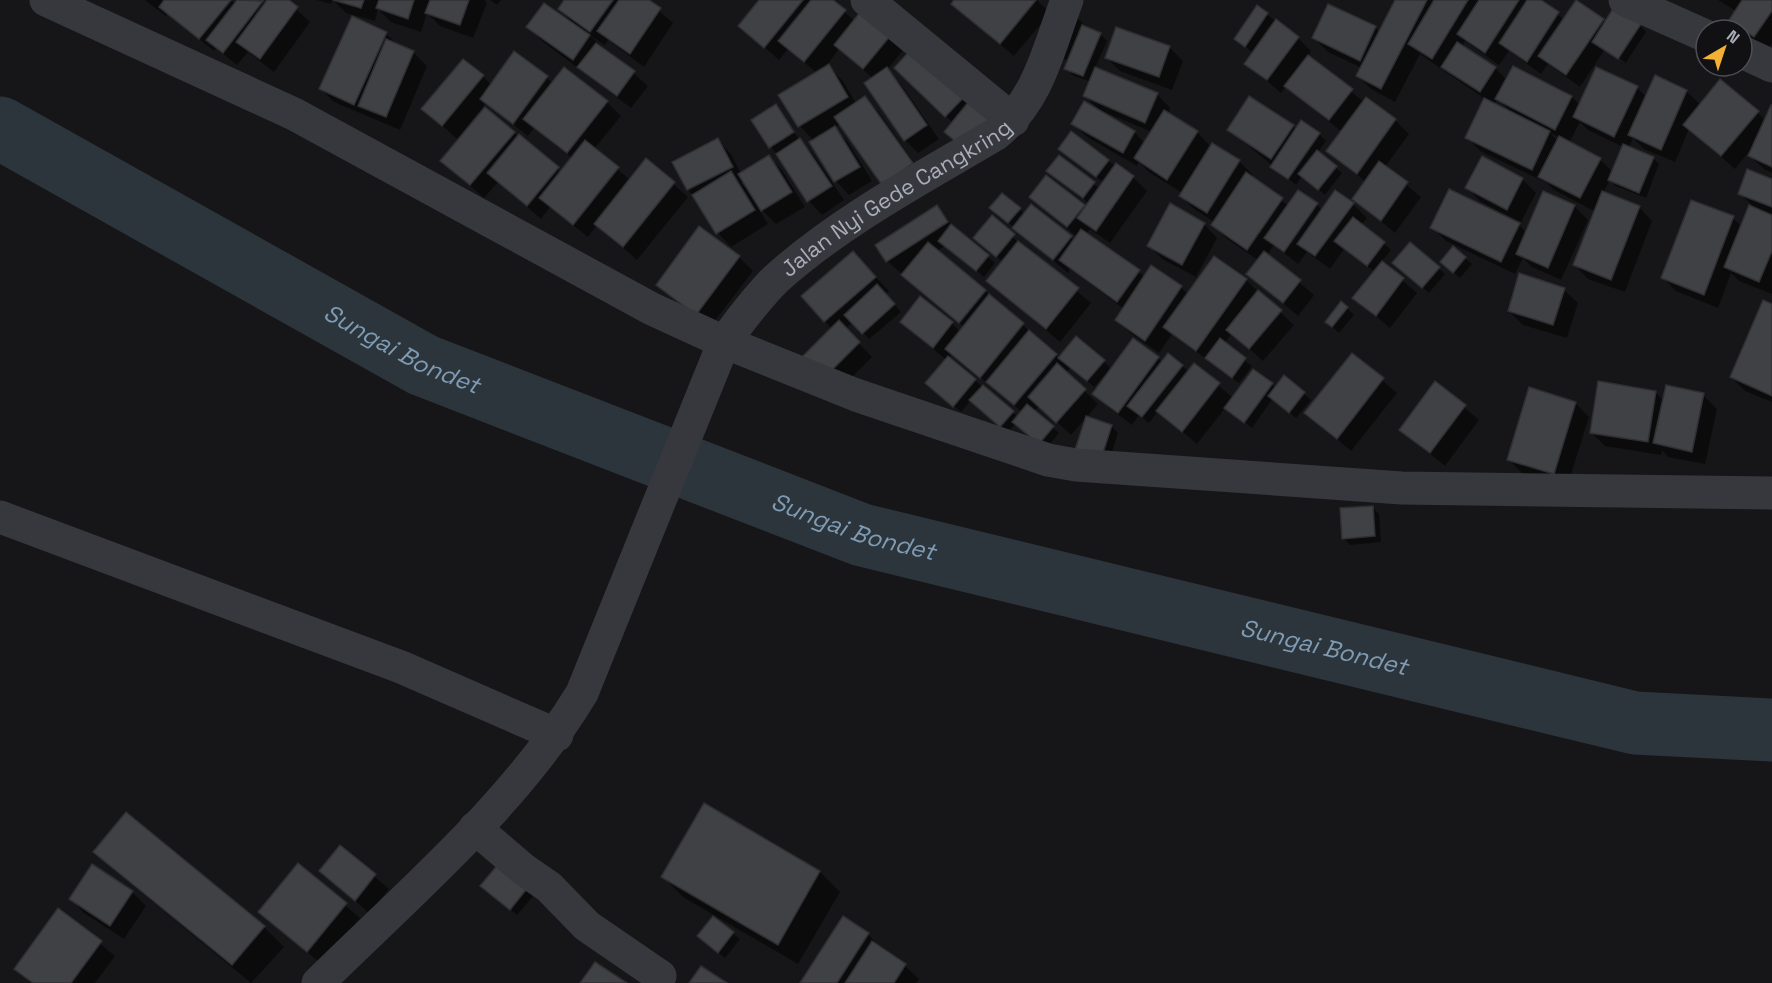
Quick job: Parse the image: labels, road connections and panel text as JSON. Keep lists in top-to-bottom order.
{
  "streets": {
    "street": ["Jalan Nyi Gede Cangkring"]
  },
  "water": ["Sungai Bondet"],
  "north": "top right"
}
